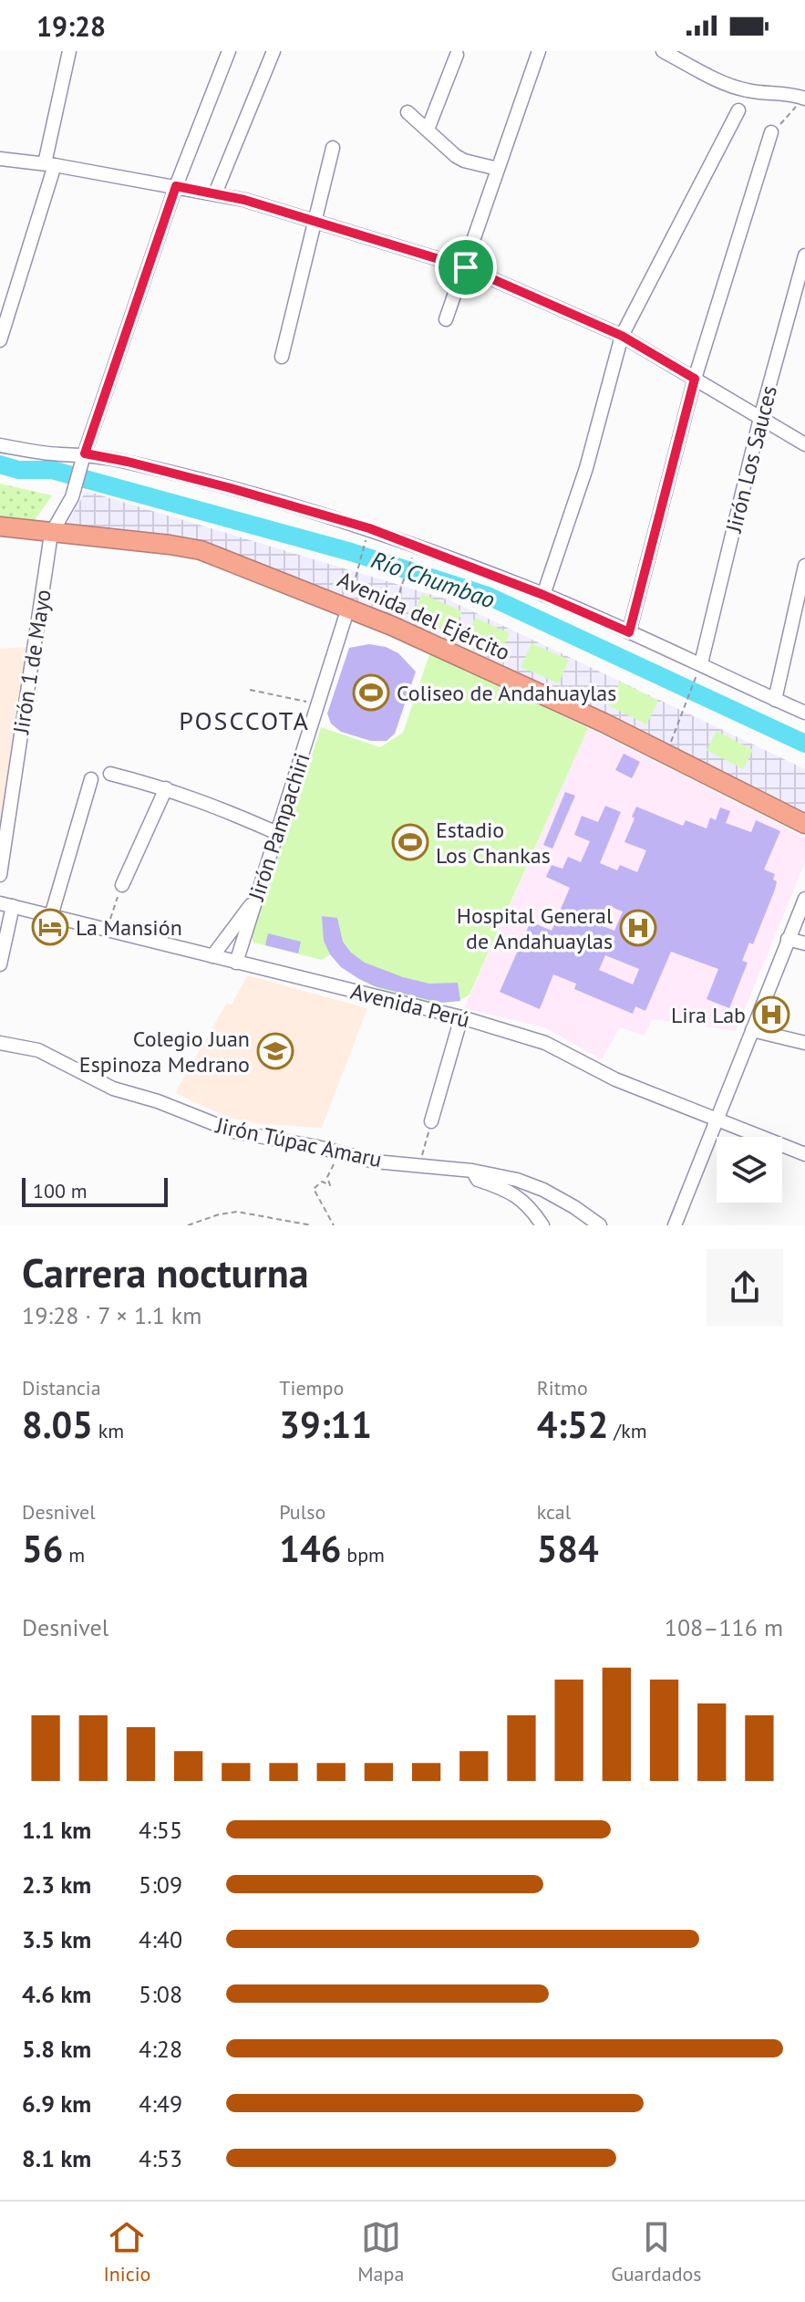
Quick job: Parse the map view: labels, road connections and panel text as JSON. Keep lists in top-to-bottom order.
{
  "streets": {
    "highway": ["Avenida del Ejército"],
    "street": [
      "Jirón Los Sauces",
      "Jirón 1 de Mayo",
      "Jirón Pampachiri",
      "Avenida Perú",
      "Jirón Túpac Amaru"
    ]
  },
  "crossings": [
    ["Avenida del Ejército", "Jirón 1 de Mayo"],
    ["Avenida del Ejército", "Jirón Pampachiri"],
    ["Jirón Pampachiri", "Avenida Perú"]
  ],
  "districts": ["POSCCOTA"],
  "water": ["Río Chumbao"],
  "places": {
    "sports": ["Coliseo de Andahuaylas", "Estadio Los Chankas"],
    "hotel": ["La Mansión"],
    "hospital": ["Hospital General de Andahuaylas", "Lira Lab"],
    "school or university": ["Colegio Juan Espinoza Medrano"]
  },
  "scale_bar": "100 m",
  "page": {
    "status": "19:28",
    "scale": "100 m",
    "heading": ["Carrera nocturna", "19:28 · 7 × 1.1 km"],
    "stats": [
      ["Distancia", "8.05 km"],
      ["Tiempo", "39:11"],
      ["Ritmo", "4:52 /km"],
      ["Desnivel", "56 m"],
      ["Pulso", "146 bpm"],
      ["kcal", "584"]
    ],
    "chart": ["Desnivel", "108–116 m"],
    "list": [
      {
        "name": "1.1 km",
        "note": "4:55"
      },
      {
        "name": "2.3 km",
        "note": "5:09"
      },
      {
        "name": "3.5 km",
        "note": "4:40"
      },
      {
        "name": "4.6 km",
        "note": "5:08"
      },
      {
        "name": "5.8 km",
        "note": "4:28"
      },
      {
        "name": "6.9 km",
        "note": "4:49"
      },
      {
        "name": "8.1 km",
        "note": "4:53"
      }
    ],
    "tabs": ["Inicio", "Mapa", "Guardados"]
  }
}
